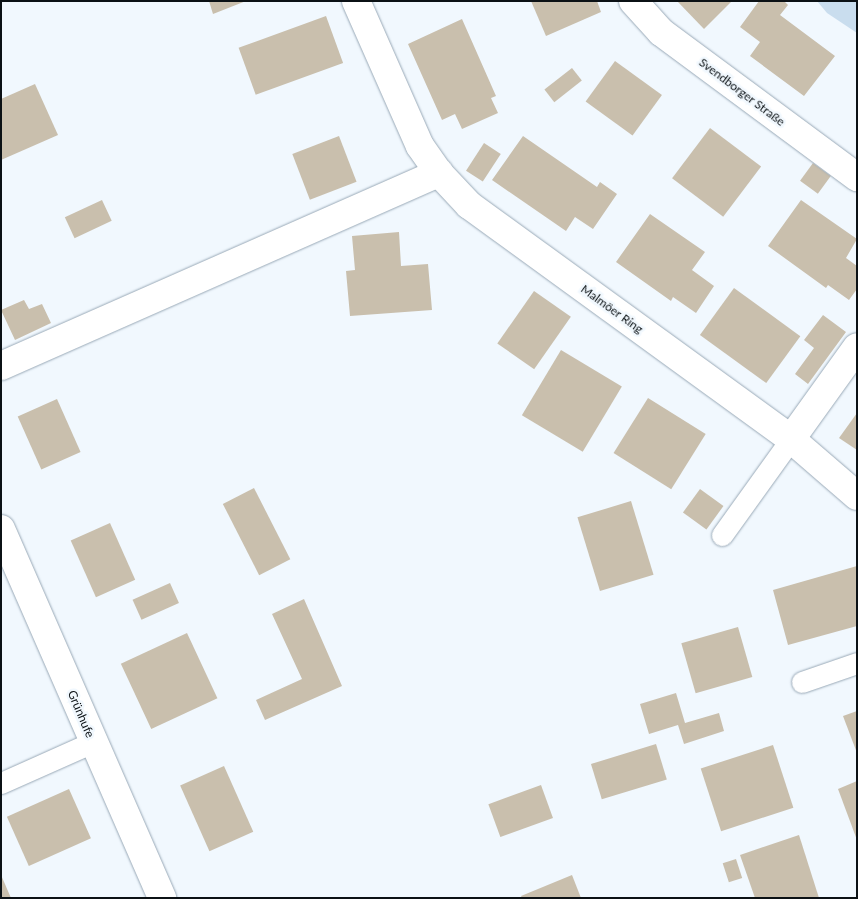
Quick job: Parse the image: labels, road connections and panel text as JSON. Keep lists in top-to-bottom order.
{
  "streets": {
    "street": ["Svendborger Straße", "Malmöer Ring", "Grünhufe"]
  }
}
